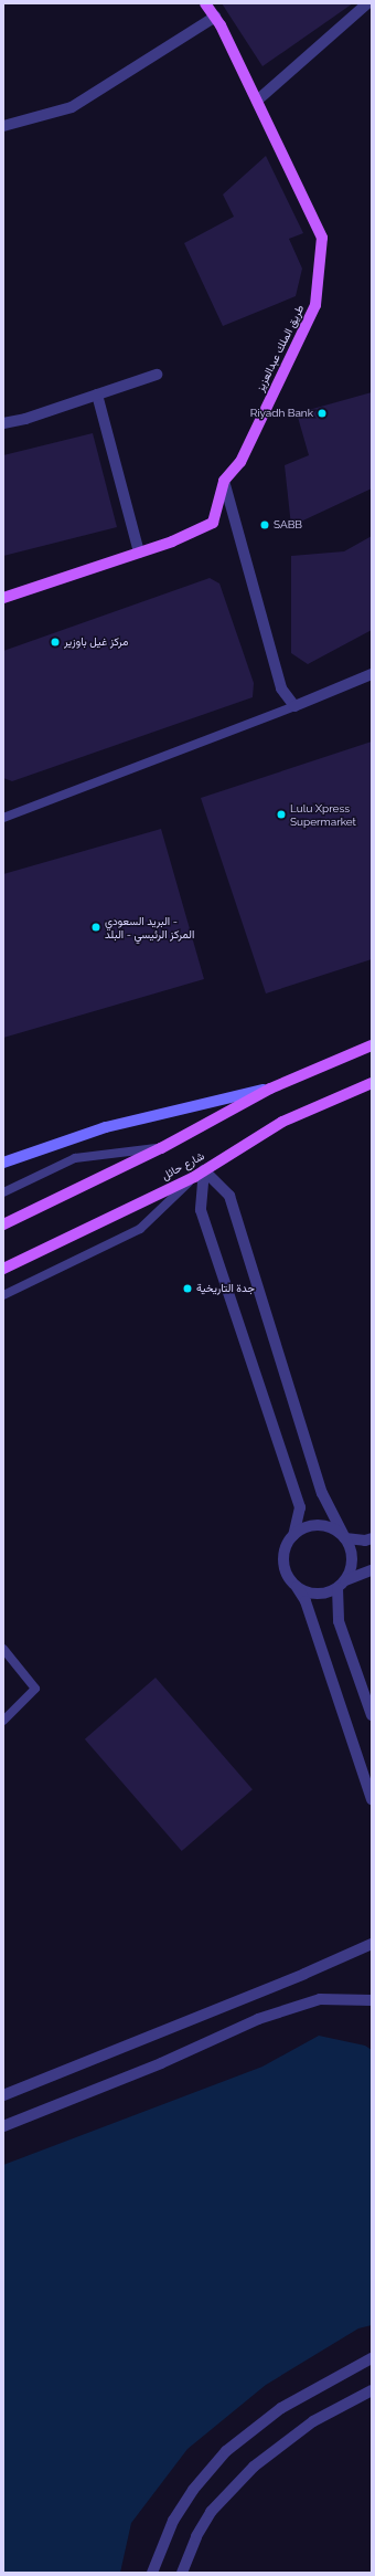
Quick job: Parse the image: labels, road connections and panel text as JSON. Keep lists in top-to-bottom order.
{
  "streets": {
    "main road": ["طريق الملك عبدالعزيز", "شارع حائل"]
  },
  "places": [
    "Riyadh Bank",
    "SABB",
    "مركز غيل باوزير",
    "Lulu Xpress Supermarket",
    "البريد السعودي - المركز الرئيسي - البلد",
    "جدة التاريخية"
  ]
}
